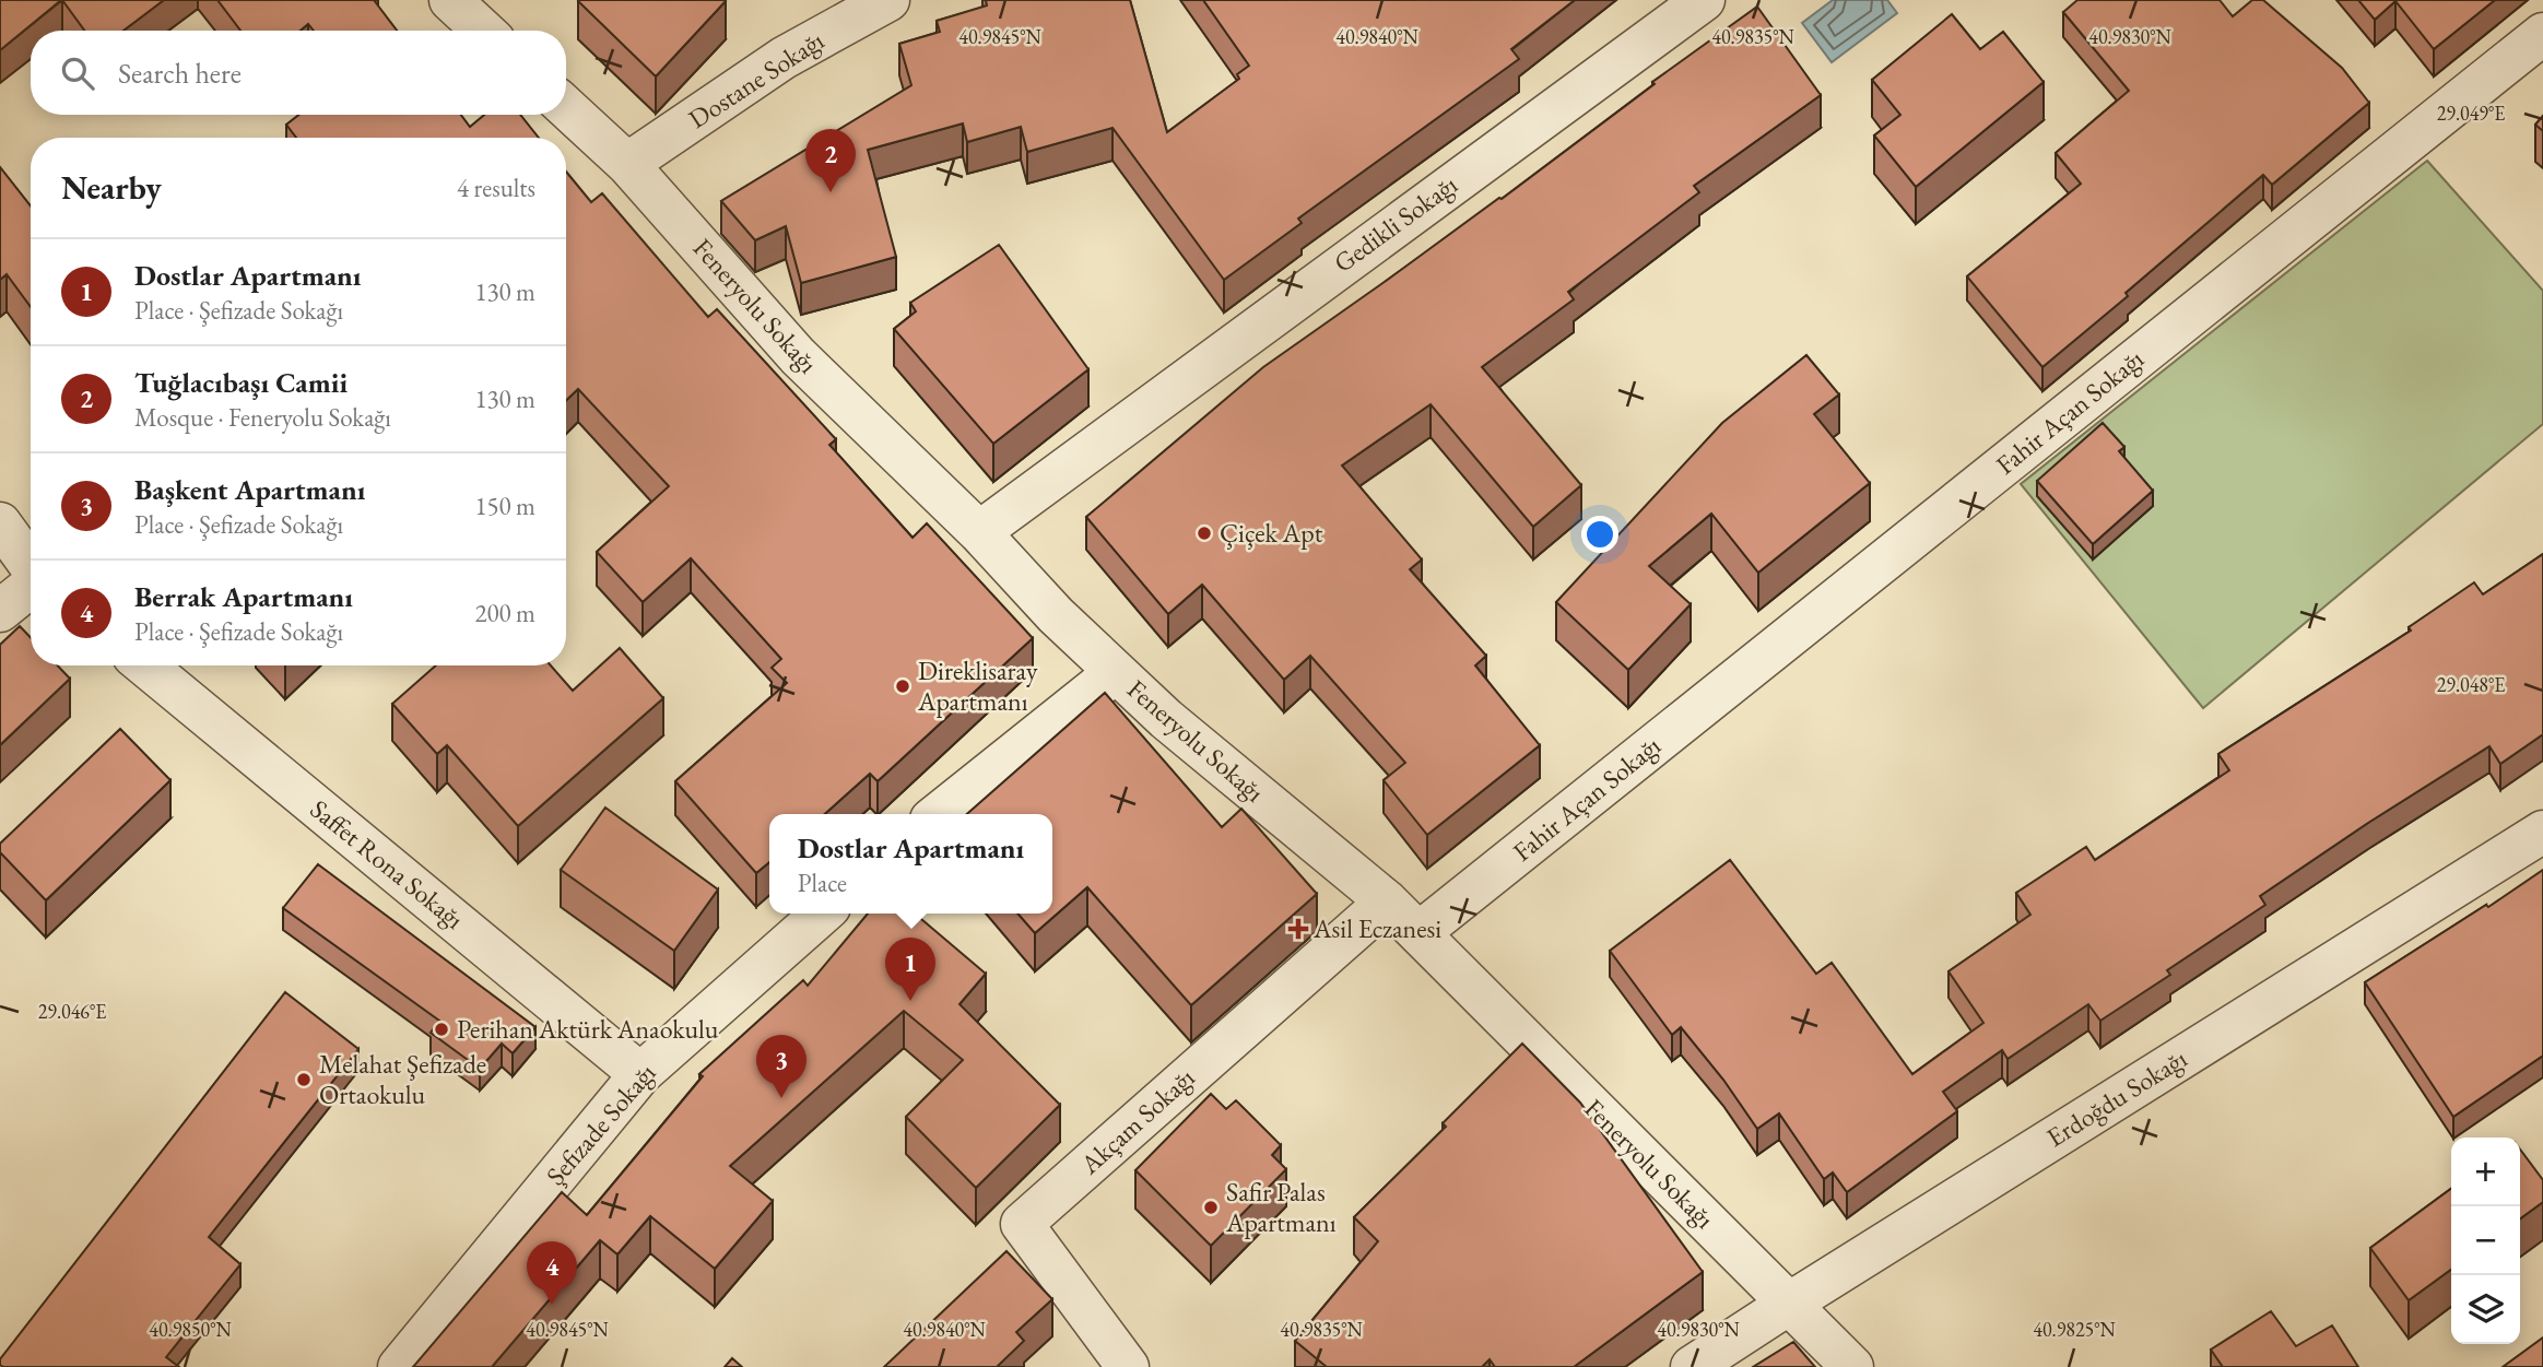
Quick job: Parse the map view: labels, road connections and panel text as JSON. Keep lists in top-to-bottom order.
{
  "streets": {
    "street": [
      "Dostane Sokağı",
      "Gedikli Sokağı",
      "Feneryolu Sokağı",
      "Fahir Açan Sokağı",
      "Saffet Rona Sokağı",
      "Erdoğdu Sokağı",
      "Akçam Sokağı",
      "Şefizade Sokağı"
    ]
  },
  "crossings": [
    ["Dostane Sokağı", "Feneryolu Sokağı"],
    ["Gedikli Sokağı", "Feneryolu Sokağı"],
    ["Feneryolu Sokağı", "Fahir Açan Sokağı"],
    ["Feneryolu Sokağı", "Erdoğdu Sokağı"],
    ["Feneryolu Sokağı", "Akçam Sokağı"],
    ["Saffet Rona Sokağı", "Şefizade Sokağı"]
  ],
  "places": {
    "other": [
      "Çiçek Apt",
      "Direklisaray Apartmanı",
      "Perihan Aktürk Anaokulu",
      "Melahat Şefizade Ortaokulu",
      "Safir Palas Apartmanı"
    ],
    "health": ["Asil Eczanesi"]
  },
  "page": {
    "search": "Search here",
    "pins": [
      "2",
      "1",
      "3",
      "4"
    ],
    "heading": ["Nearby", "4 results"],
    "list": [
      {
        "mark": "1",
        "name": "Dostlar Apartmanı",
        "note": "Place · Şefizade Sokağı",
        "value": "130 m"
      },
      {
        "mark": "2",
        "name": "Tuğlacıbaşı Camii",
        "note": "Mosque · Feneryolu Sokağı",
        "value": "130 m"
      },
      {
        "mark": "3",
        "name": "Başkent Apartmanı",
        "note": "Place · Şefizade Sokağı",
        "value": "150 m"
      },
      {
        "mark": "4",
        "name": "Berrak Apartmanı",
        "note": "Place · Şefizade Sokağı",
        "value": "200 m"
      }
    ],
    "popup": ["Dostlar Apartmanı", "Place"],
    "map_buttons": ["+", "−"]
  },
  "coordinates": [
    "40.9845°N",
    "40.9840°N",
    "40.9835°N",
    "40.9830°N",
    "29.049°E",
    "29.048°E",
    "29.046°E",
    "40.9850°N",
    "40.9825°N"
  ]
}
